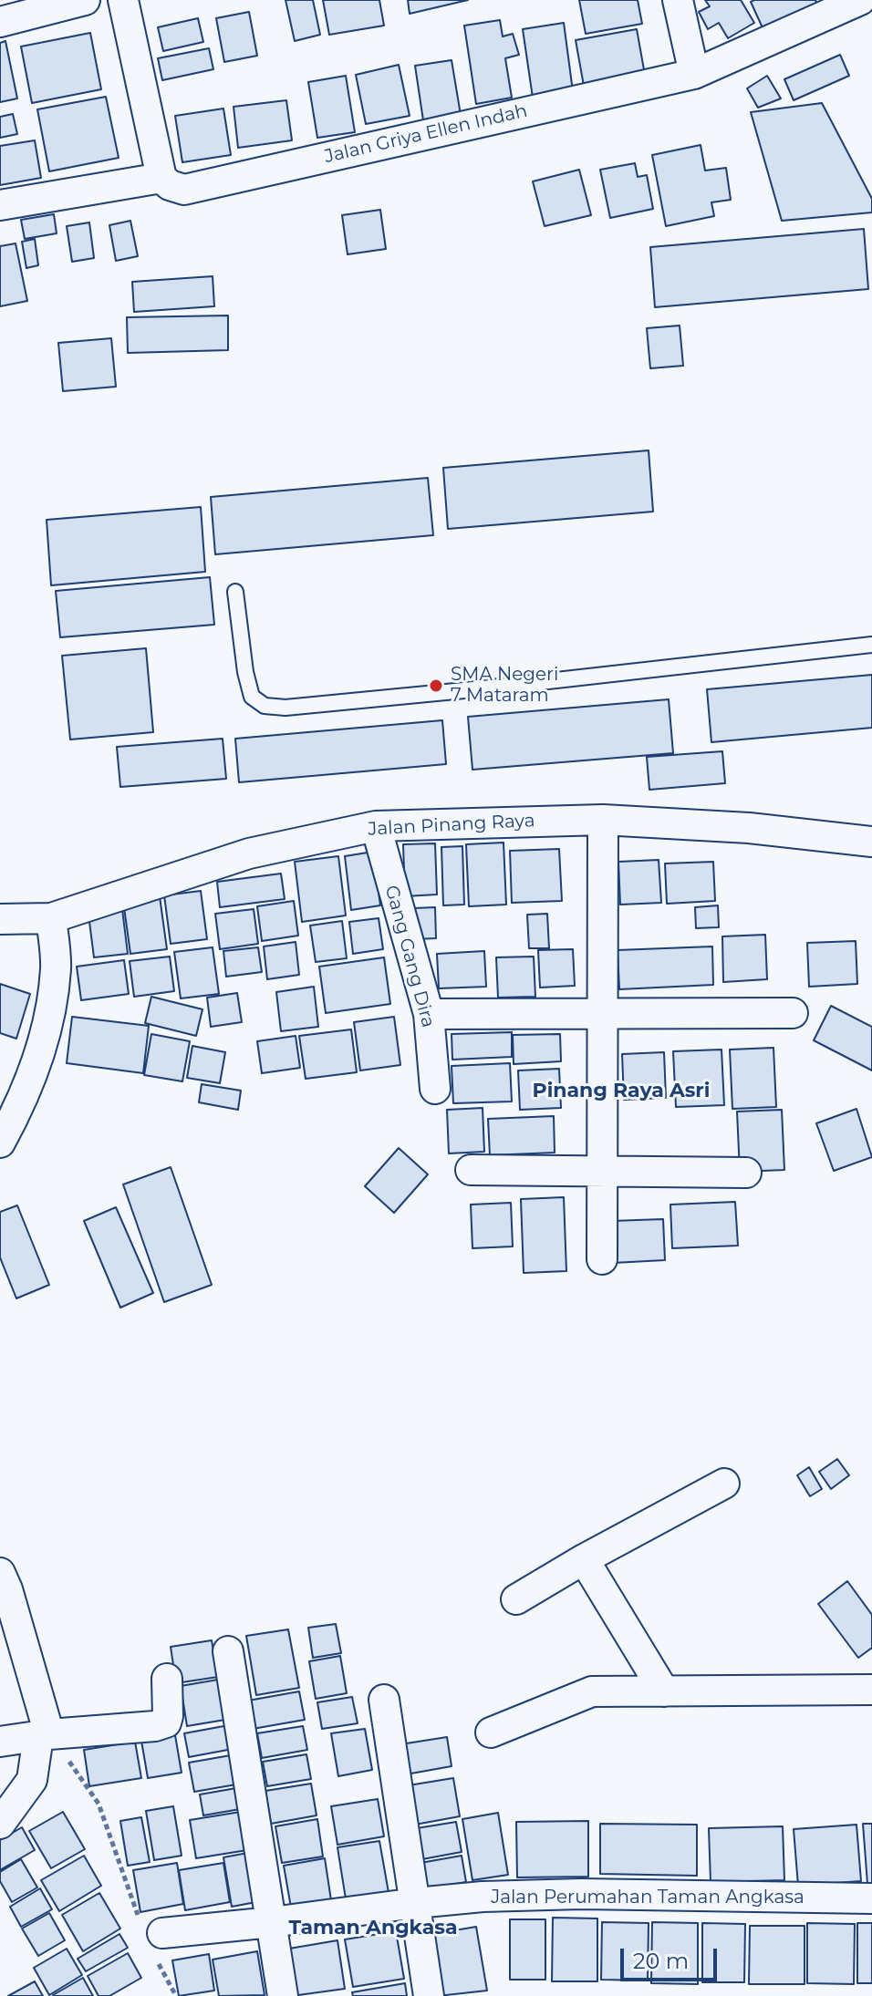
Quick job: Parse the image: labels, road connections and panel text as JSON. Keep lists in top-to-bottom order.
{
  "streets": {
    "street": [
      "Jalan Griya Ellen Indah",
      "Jalan Pinang Raya",
      "Gang Gang Dira",
      "Jalan Perumahan Taman Angkasa"
    ]
  },
  "crossings": [
    ["Jalan Pinang Raya", "Gang Gang Dira"]
  ],
  "districts": ["Pinang Raya Asri", "Taman Angkasa"],
  "places": ["SMA Negeri 7 Mataram"],
  "scale_bar": "20 m"
}
